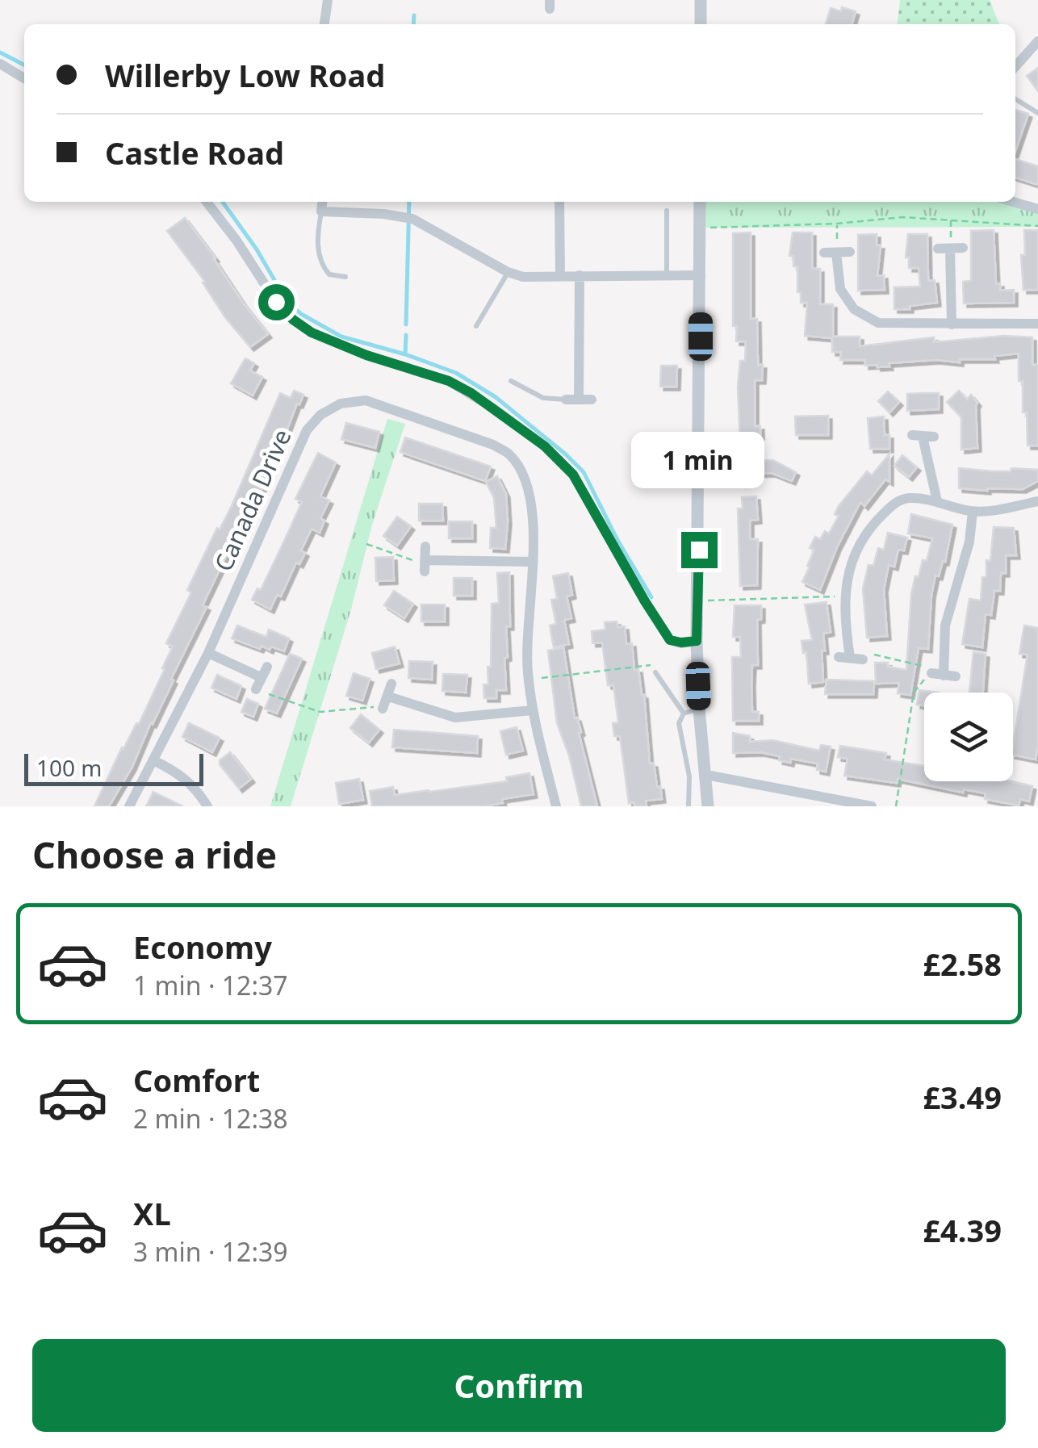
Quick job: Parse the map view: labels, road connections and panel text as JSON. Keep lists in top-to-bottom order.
{
  "streets": {
    "street": ["Canada Drive"]
  },
  "scale_bar": "100 m",
  "page": {
    "banner": ["Willerby Low Road", "Castle Road"],
    "bubble": "1 min",
    "scale": "100 m",
    "heading": "Choose a ride",
    "list": [
      {
        "name": "Economy",
        "note": "1 min · 12:37",
        "value": "£2.58"
      },
      {
        "name": "Comfort",
        "note": "2 min · 12:38",
        "value": "£3.49"
      },
      {
        "name": "XL",
        "note": "3 min · 12:39",
        "value": "£4.39"
      }
    ],
    "buttons": "Confirm"
  }
}
